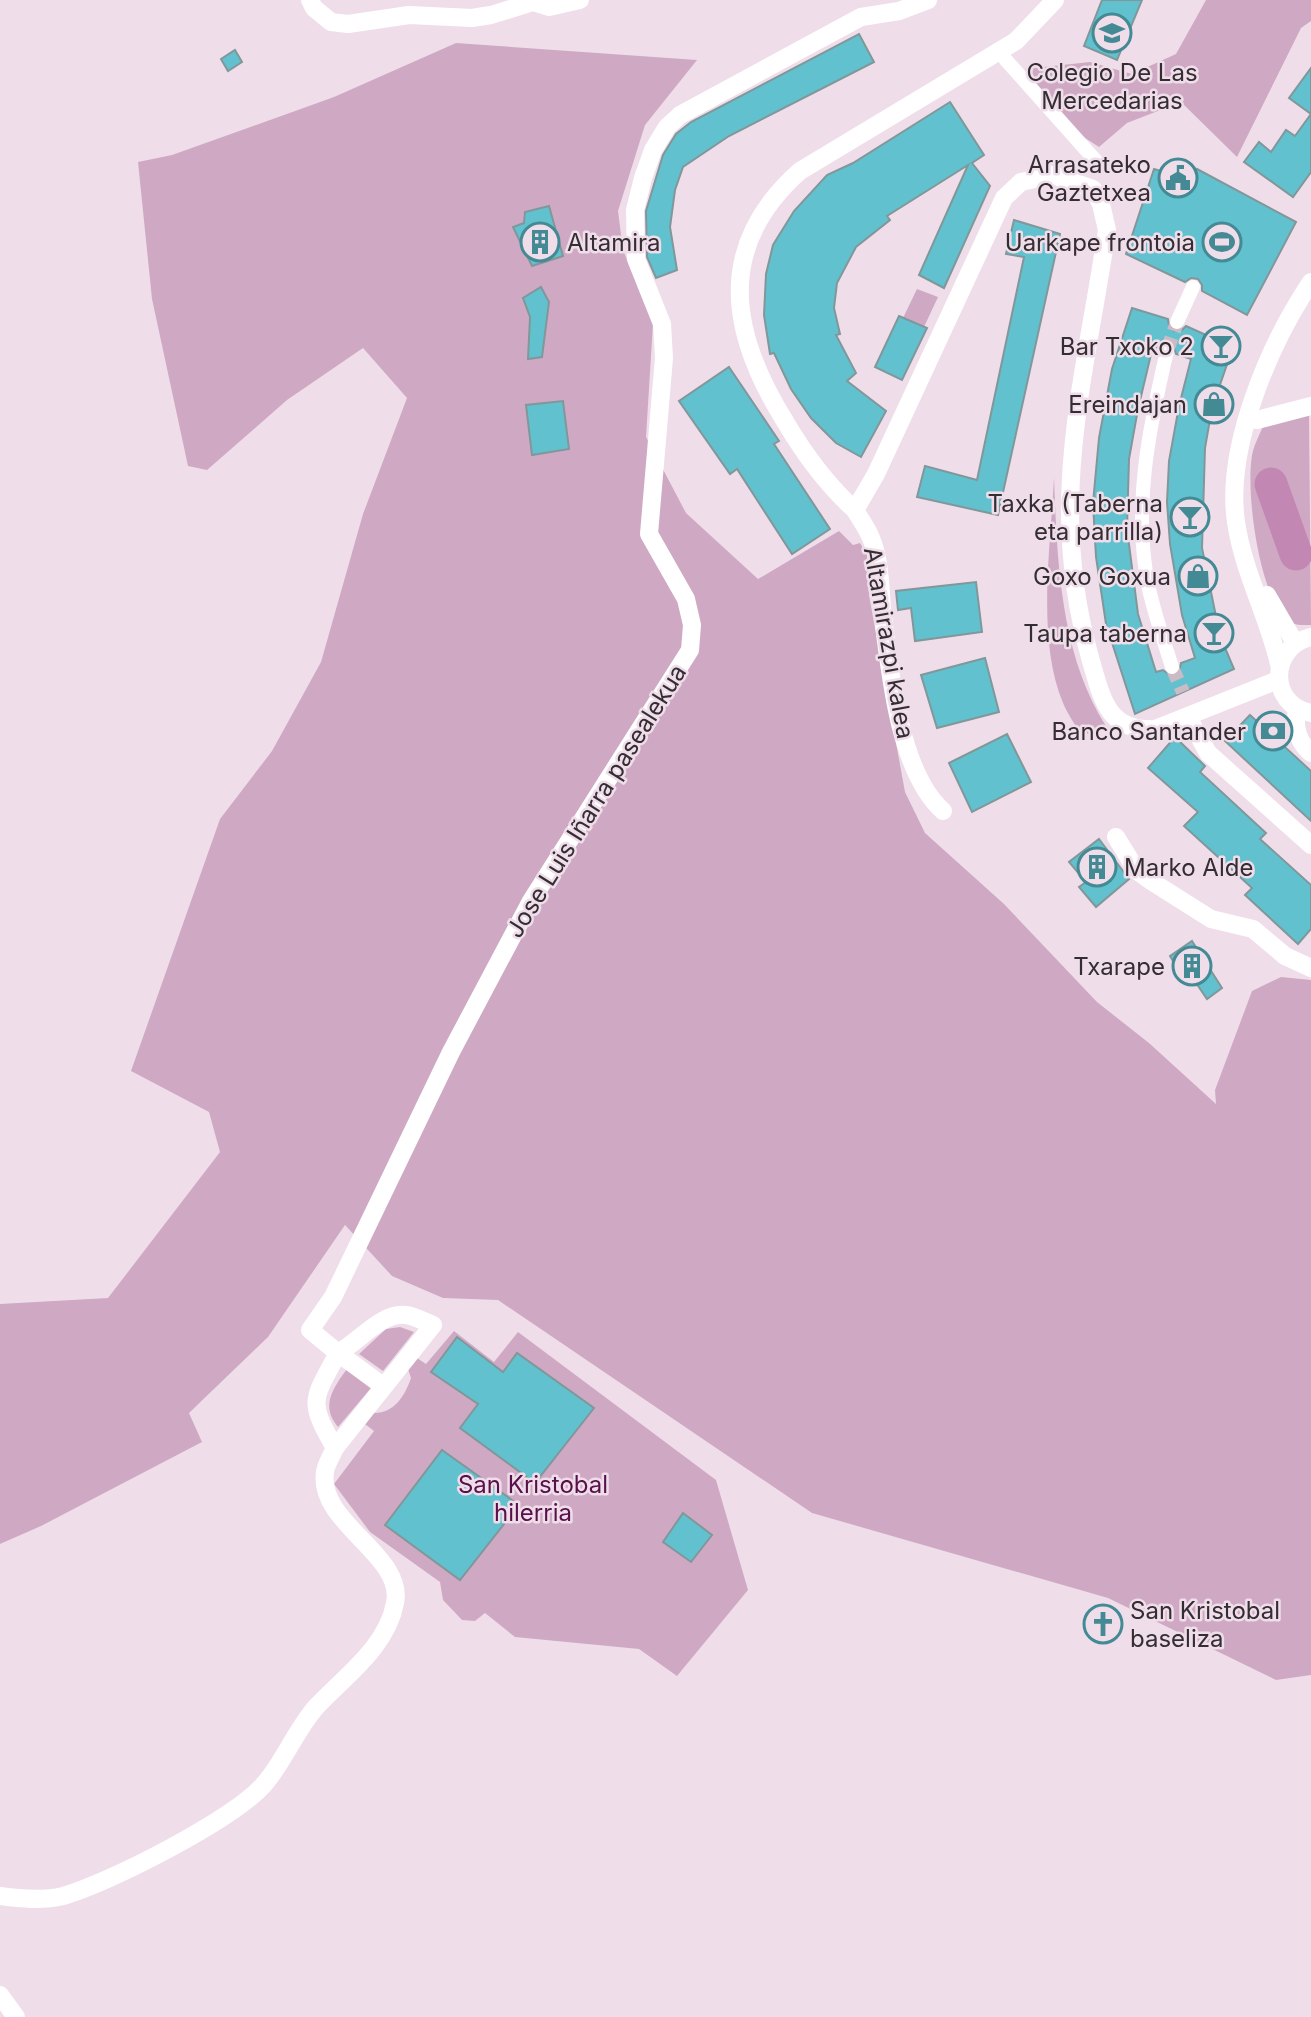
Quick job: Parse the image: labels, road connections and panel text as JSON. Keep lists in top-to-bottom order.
{
  "streets": {
    "street": ["Altamirazpi kalea", "Jose Luis Iñarra pasealekua"]
  },
  "parks": ["San Kristobal hilerria"],
  "places": {
    "school or university": ["Colegio De Las Mercedarias"],
    "public building": ["Arrasateko Gaztetxea"],
    "building": ["Altamira", "Marko Alde", "Txarape"],
    "sports": ["Uarkape frontoia"],
    "bar": ["Bar Txoko 2", "Taxka (Taberna eta parrilla)", "Taupa taberna"],
    "shop": ["Ereindajan", "Goxo Goxua"],
    "bank": ["Banco Santander"],
    "church": ["San Kristobal baseliza"]
  }
}
